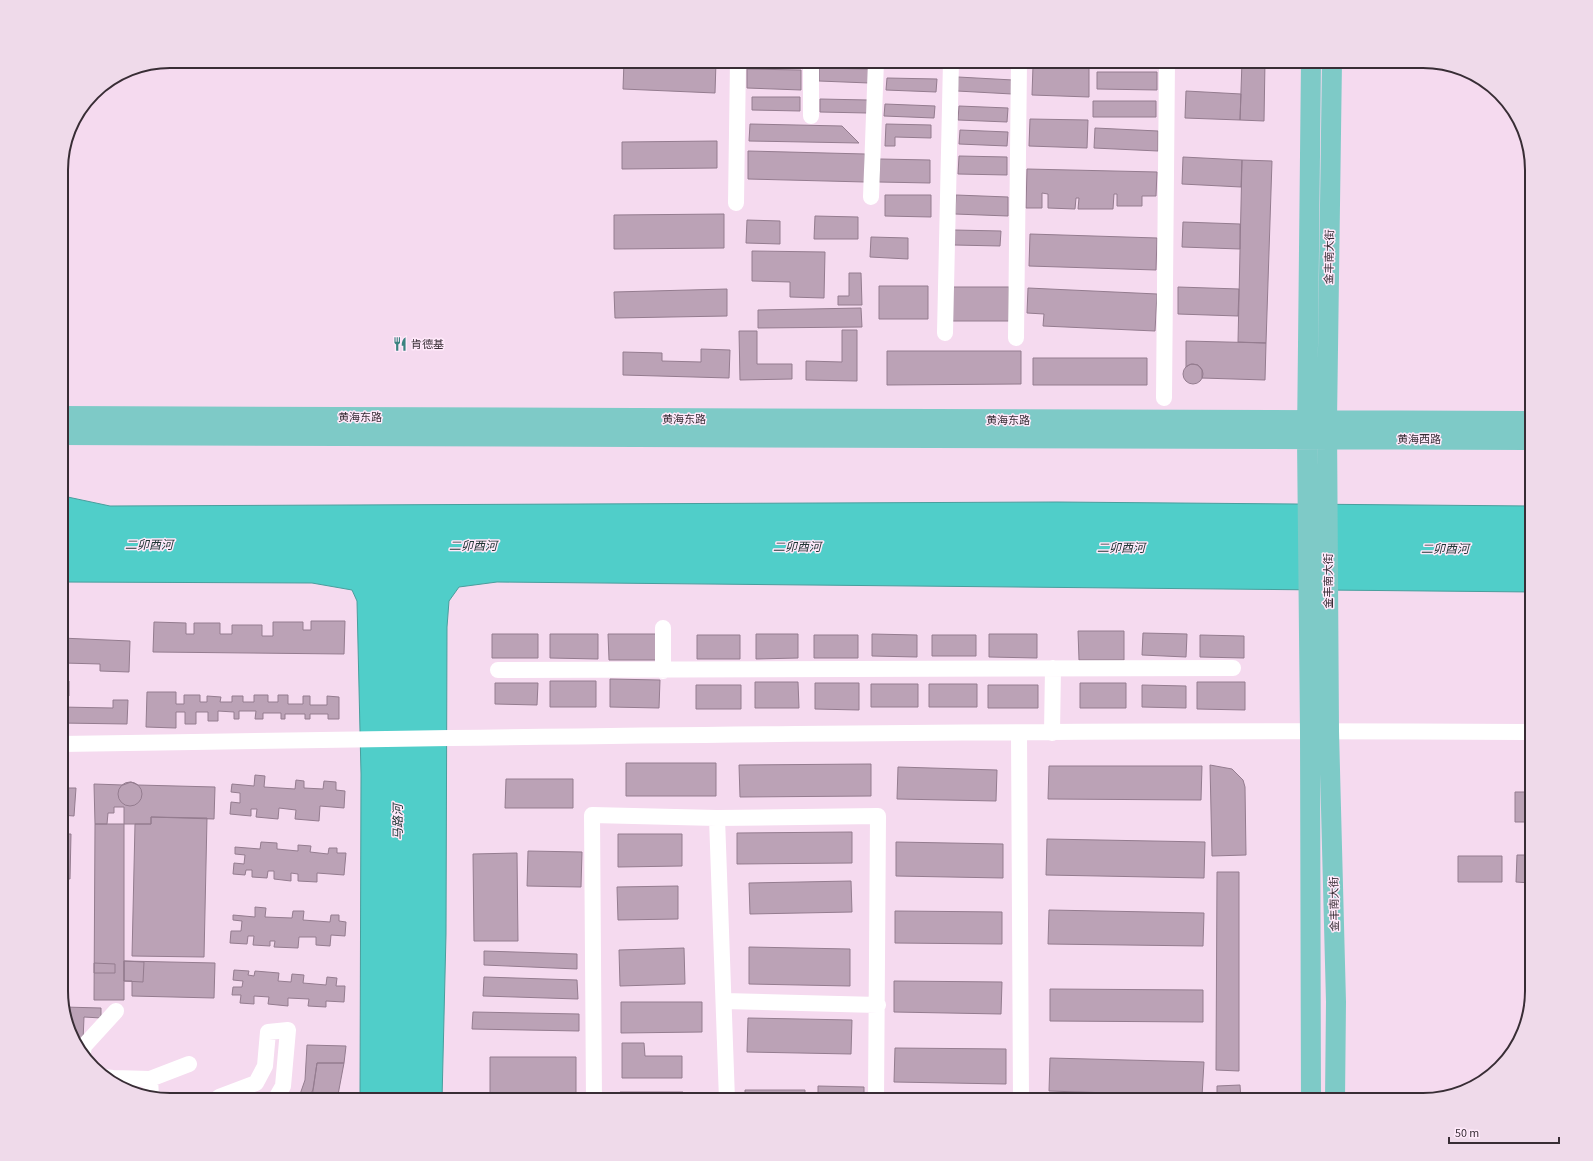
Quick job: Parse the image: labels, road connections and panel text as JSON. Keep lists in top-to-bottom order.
{
  "streets": {
    "main road": ["金丰南大街", "黄海东路", "黄海西路"]
  },
  "crossings": [
    ["金丰南大街", "黄海东路"],
    ["金丰南大街", "黄海西路"],
    ["黄海东路", "黄海西路"]
  ],
  "water": ["二卯酉河", "马路河"],
  "places": {
    "restaurant": ["肯德基"]
  },
  "scale_bar": "50 m"
}
